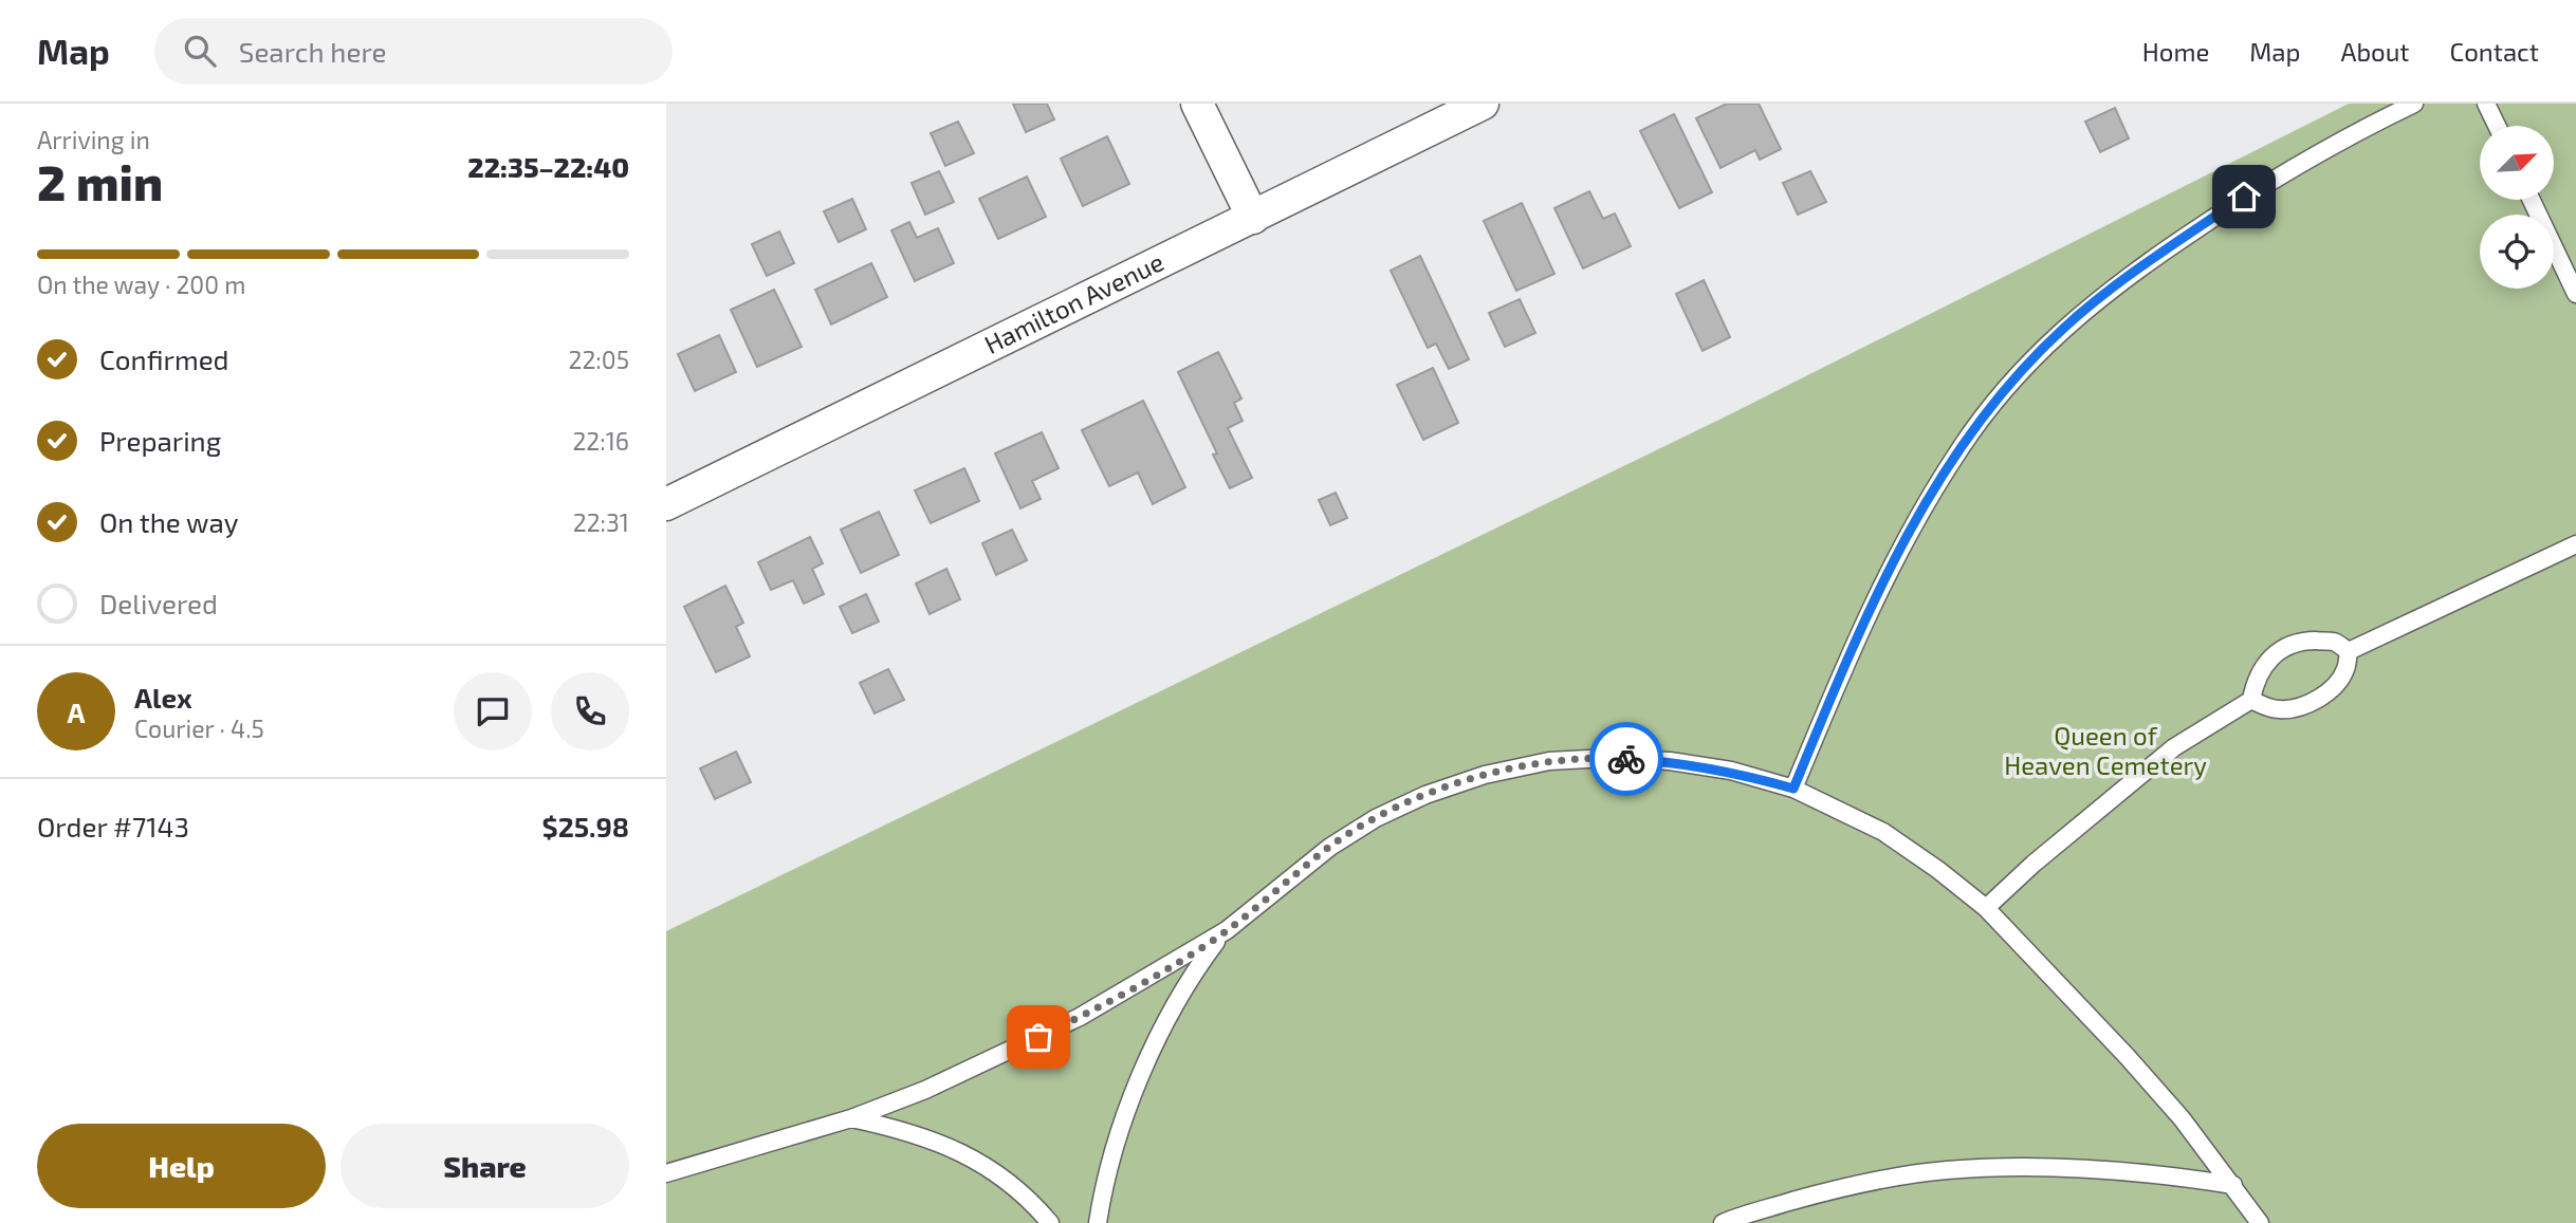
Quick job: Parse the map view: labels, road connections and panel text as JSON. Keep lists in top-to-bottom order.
{
  "streets": {
    "street": ["Hamilton Avenue"]
  },
  "parks": ["Queen of Heaven Cemetery"],
  "north": "top right",
  "page": {
    "header": "Map",
    "search": "Search here",
    "nav": [
      "Home",
      "Map",
      "About",
      "Contact"
    ],
    "heading": ["2 min", "Arriving in", "22:35–22:40"],
    "panel": [
      "Alex",
      "Courier · 4.5",
      "Order #7143",
      "$25.98"
    ],
    "bar": "On the way · 200 m",
    "list": [
      ["Confirmed", "22:05"],
      ["Preparing", "22:16"],
      ["On the way", "22:31"],
      "Delivered"
    ],
    "round": "A",
    "buttons": ["Help", "Share"]
  }
}
